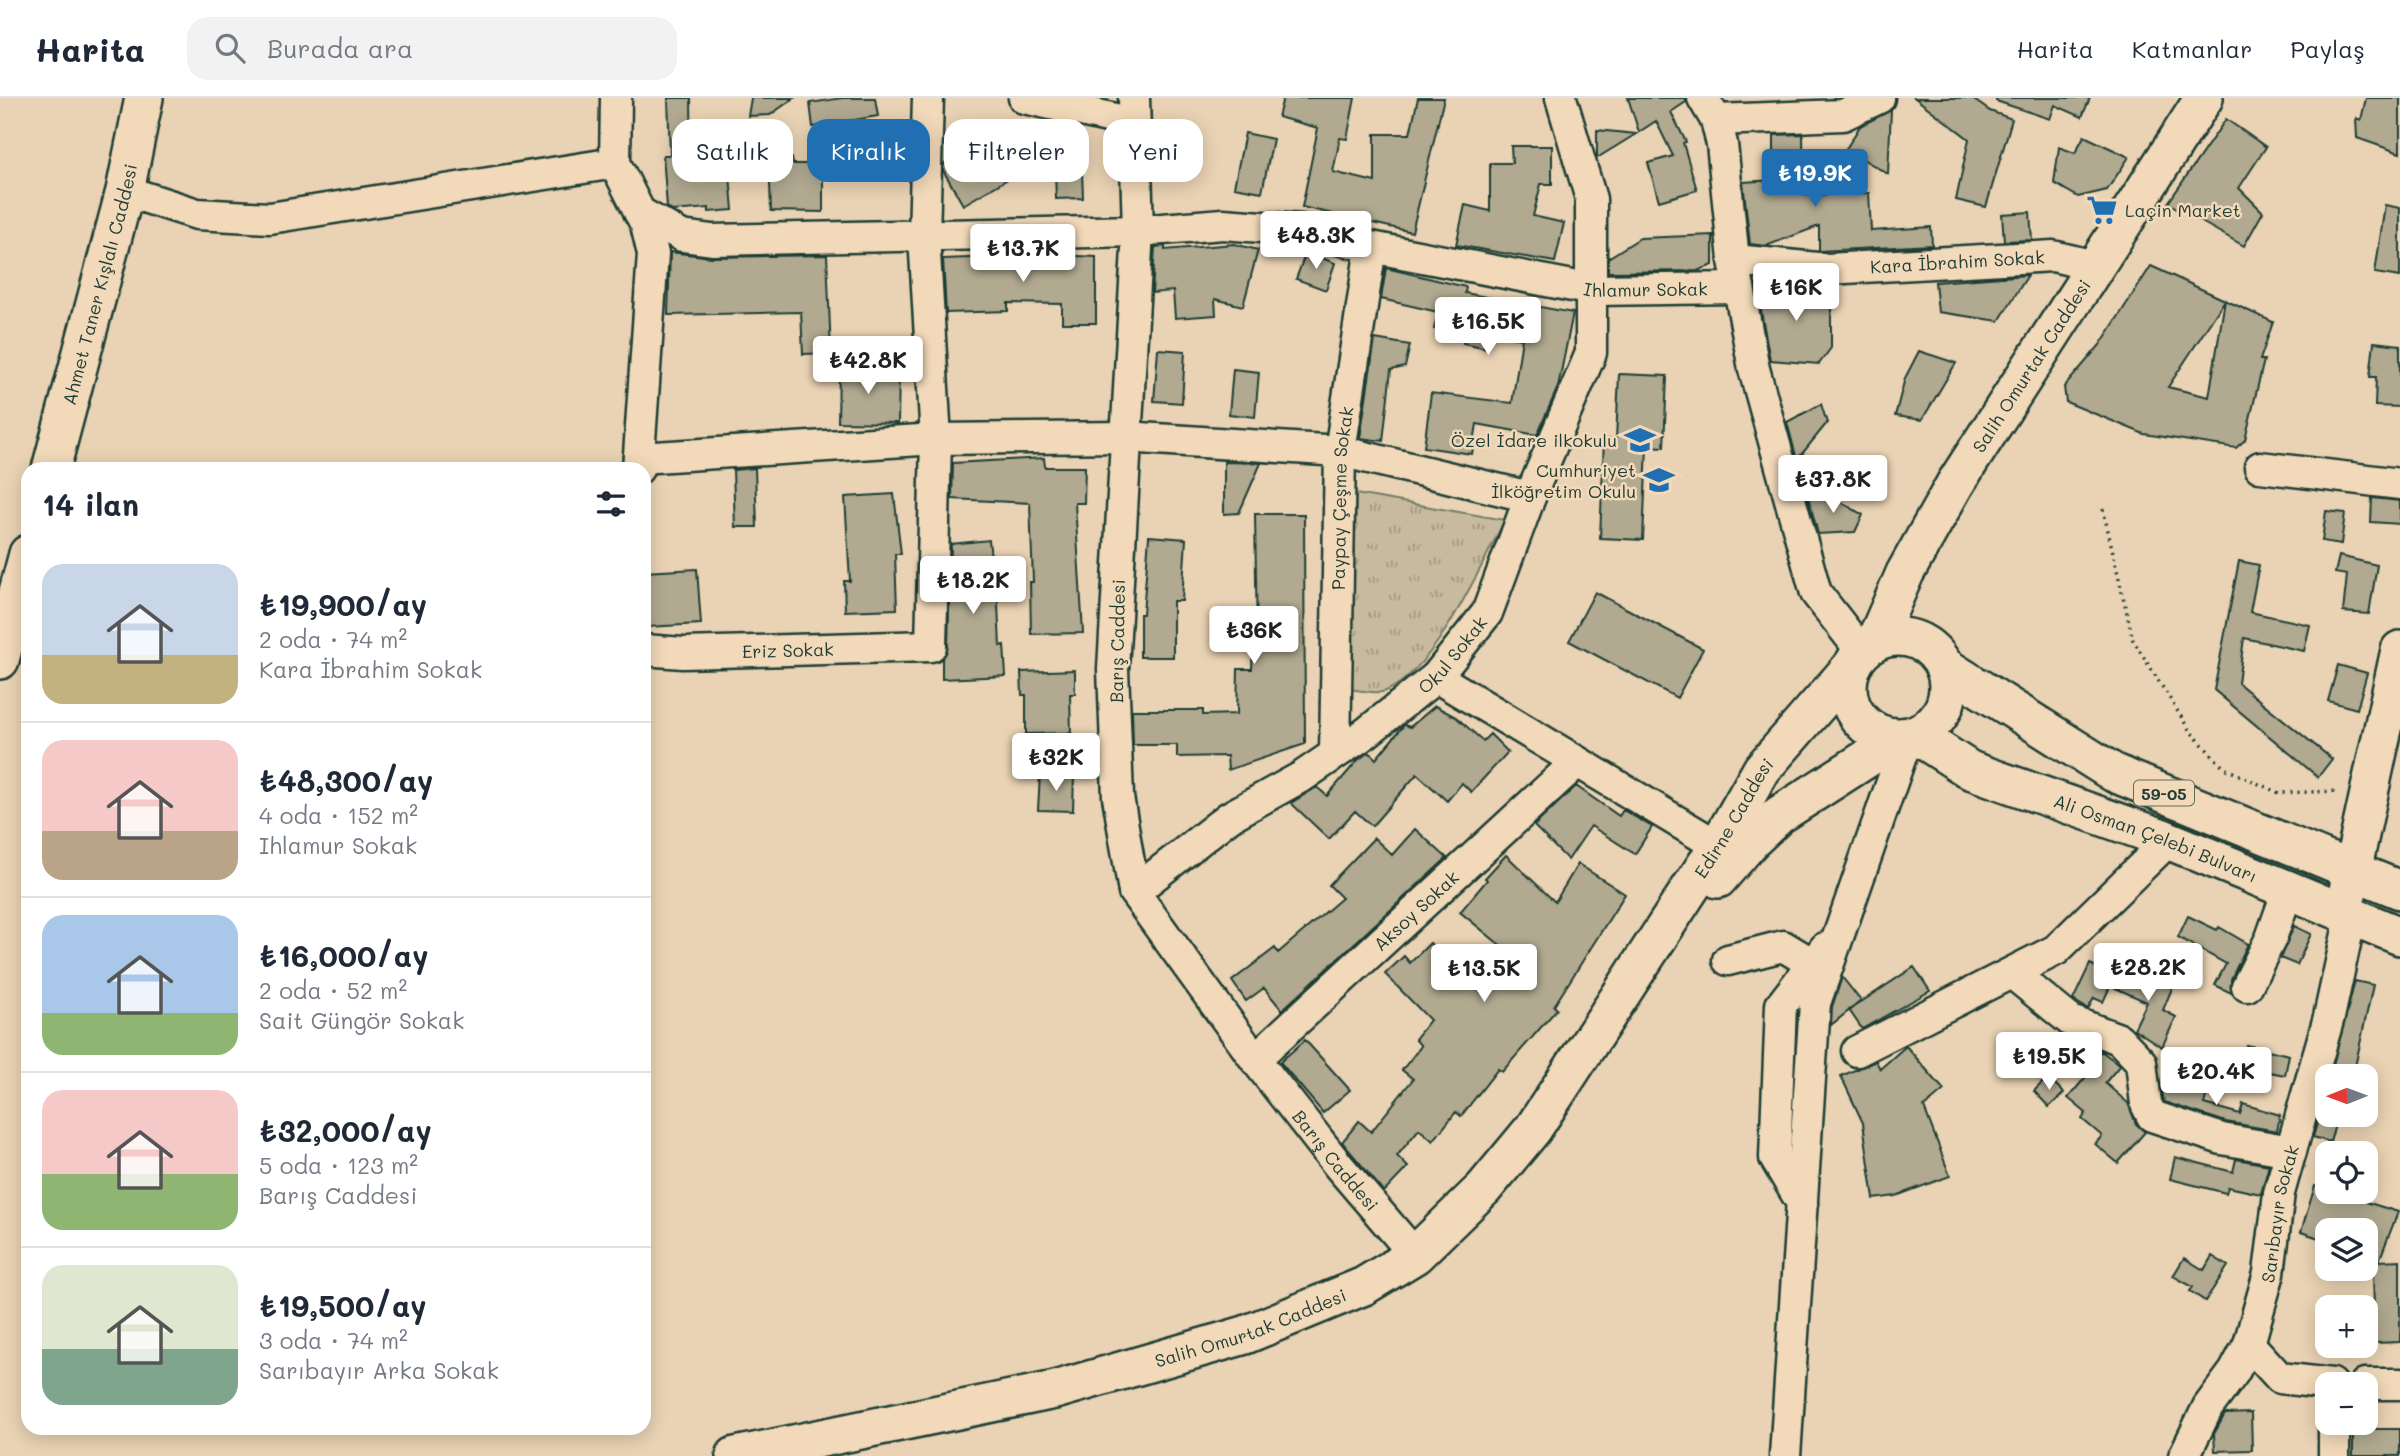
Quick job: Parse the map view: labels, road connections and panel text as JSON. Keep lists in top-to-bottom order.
{
  "streets": {
    "main road": [
      "Ahmet Taner Kışlalı Caddesi",
      "Salih Omurtak Caddesi",
      "59-05",
      "Edirne Caddesi",
      "Ali Osman Çelebi Bulvarı"
    ],
    "street": [
      "Kara İbrahim Sokak",
      "Ihlamur Sokak",
      "Paypay Çeşme Sokak",
      "Barış Caddesi",
      "Eriz Sokak",
      "Okul Sokak",
      "Aksoy Sokak",
      "Sarıbayır Sokak"
    ]
  },
  "crossings": [
    ["Kara İbrahim Sokak", "Ihlamur Sokak"],
    ["Kara İbrahim Sokak", "Salih Omurtak Caddesi"],
    ["Ihlamur Sokak", "Paypay Çeşme Sokak"],
    ["Ihlamur Sokak", "Barış Caddesi"],
    ["Ihlamur Sokak", "Okul Sokak"],
    ["Salih Omurtak Caddesi", "Barış Caddesi"],
    ["Salih Omurtak Caddesi", "59-05"],
    ["Salih Omurtak Caddesi", "Edirne Caddesi"],
    ["Salih Omurtak Caddesi", "Ali Osman Çelebi Bulvarı"],
    ["Paypay Çeşme Sokak", "Okul Sokak"],
    ["Barış Caddesi", "Okul Sokak"],
    ["Barış Caddesi", "Aksoy Sokak"],
    ["59-05", "Edirne Caddesi"],
    ["59-05", "Ali Osman Çelebi Bulvarı"],
    ["Edirne Caddesi", "Ali Osman Çelebi Bulvarı"],
    ["Ali Osman Çelebi Bulvarı", "Sarıbayır Sokak"]
  ],
  "places": {
    "supermarket": ["Laçin Market"],
    "school or university": ["Özel İdare ilkokulu", "Cumhuriyet İlköğretim Okulu"]
  },
  "north": "left",
  "page": {
    "header": "Harita",
    "search": "Burada ara",
    "nav": ["Harita", "Katmanlar", "Paylaş"],
    "chip": [
      "Satılık",
      "Kiralık",
      "Filtreler",
      "Yeni"
    ],
    "price": [
      "₺19.9K",
      "₺48.3K",
      "₺13.7K",
      "₺16K",
      "₺16.5K",
      "₺42.8K",
      "₺37.8K",
      "₺18.2K",
      "₺36K",
      "₺32K",
      "₺28.2K",
      "₺13.5K",
      "₺19.5K",
      "₺20.4K"
    ],
    "heading": "14 ilan",
    "list": [
      {
        "name": "₺19,900/ay",
        "note": "2 oda · 74 m² · Kara İbrahim Sokak"
      },
      {
        "name": "₺48,300/ay",
        "note": "4 oda · 152 m² · Ihlamur Sokak"
      },
      {
        "name": "₺16,000/ay",
        "note": "2 oda · 52 m² · Sait Güngör Sokak"
      },
      {
        "name": "₺32,000/ay",
        "note": "5 oda · 123 m² · Barış Caddesi"
      },
      {
        "name": "₺19,500/ay",
        "note": "3 oda · 74 m² · Sarıbayır Arka Sokak"
      }
    ],
    "map_buttons": ["+", "−"]
  }
}
